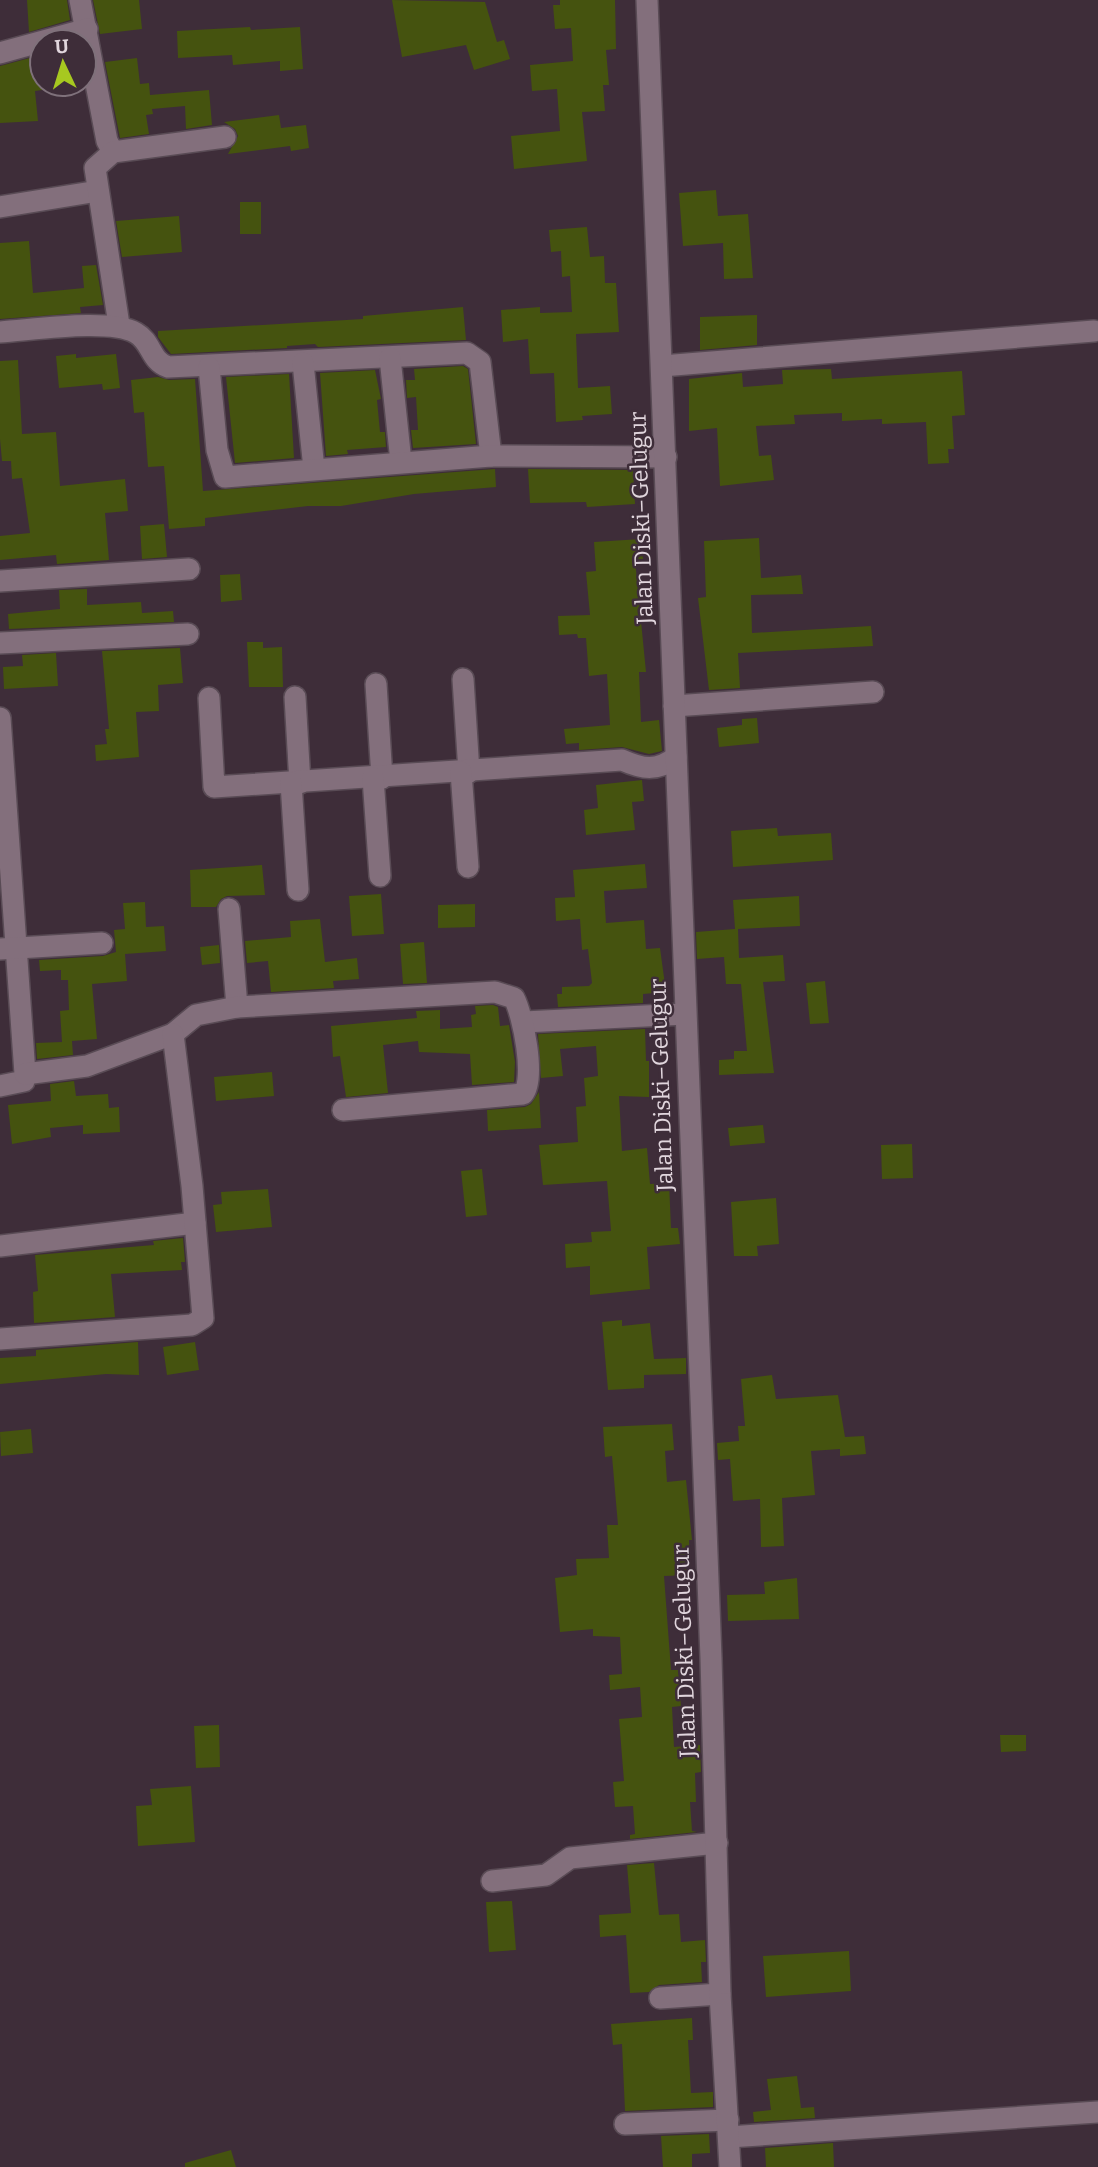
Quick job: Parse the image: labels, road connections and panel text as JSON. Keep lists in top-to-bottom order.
{
  "streets": {
    "street": ["Jalan Diski–Gelugur"]
  },
  "north": "top"
}
